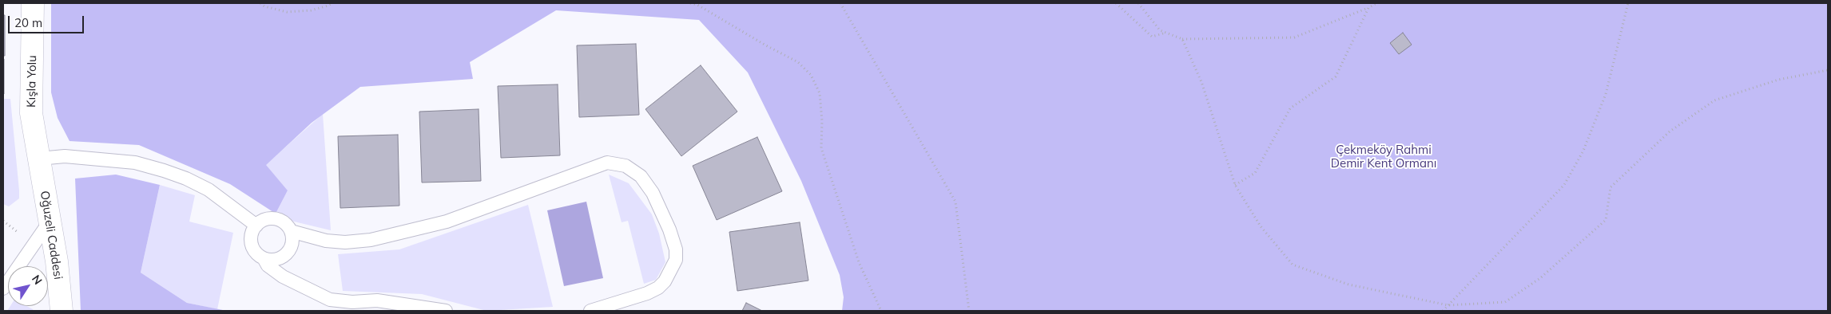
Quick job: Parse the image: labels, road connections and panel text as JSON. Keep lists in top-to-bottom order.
{
  "streets": {
    "street": ["Kışla Yolu", "Oğuzeli Caddesi"]
  },
  "crossings": [
    ["Kışla Yolu", "Oğuzeli Caddesi"]
  ],
  "parks": ["Çekmeköy Rahmi Demir Kent Ormanı"],
  "scale_bar": "20 m",
  "north": "top right"
}
